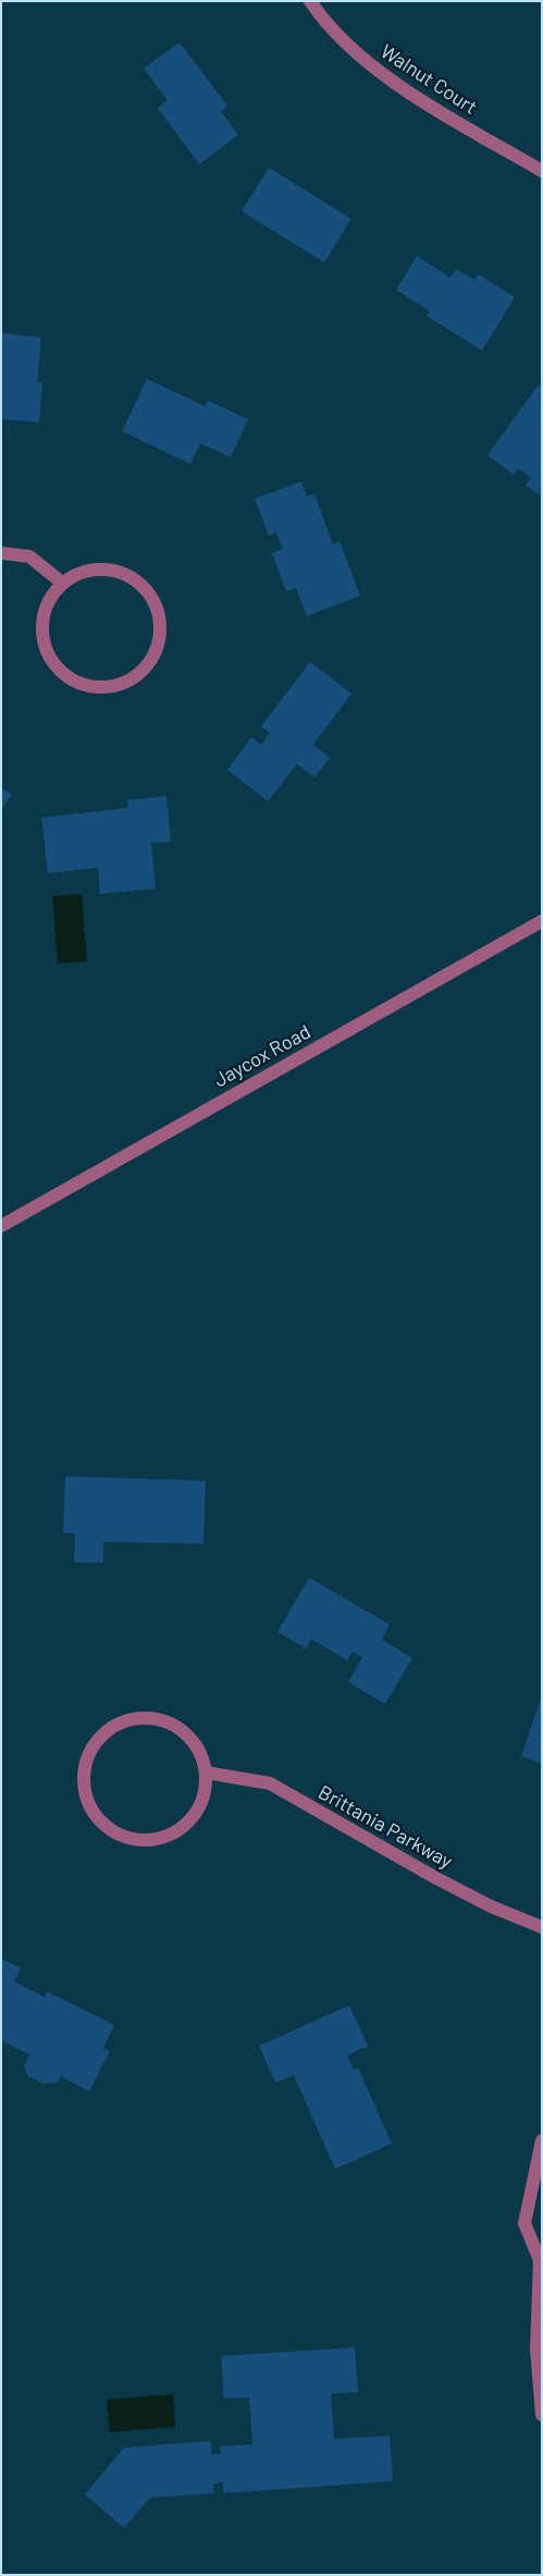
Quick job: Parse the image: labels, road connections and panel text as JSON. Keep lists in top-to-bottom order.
{
  "streets": {
    "street": ["Walnut Court", "Jaycox Road", "Brittania Parkway"]
  }
}
